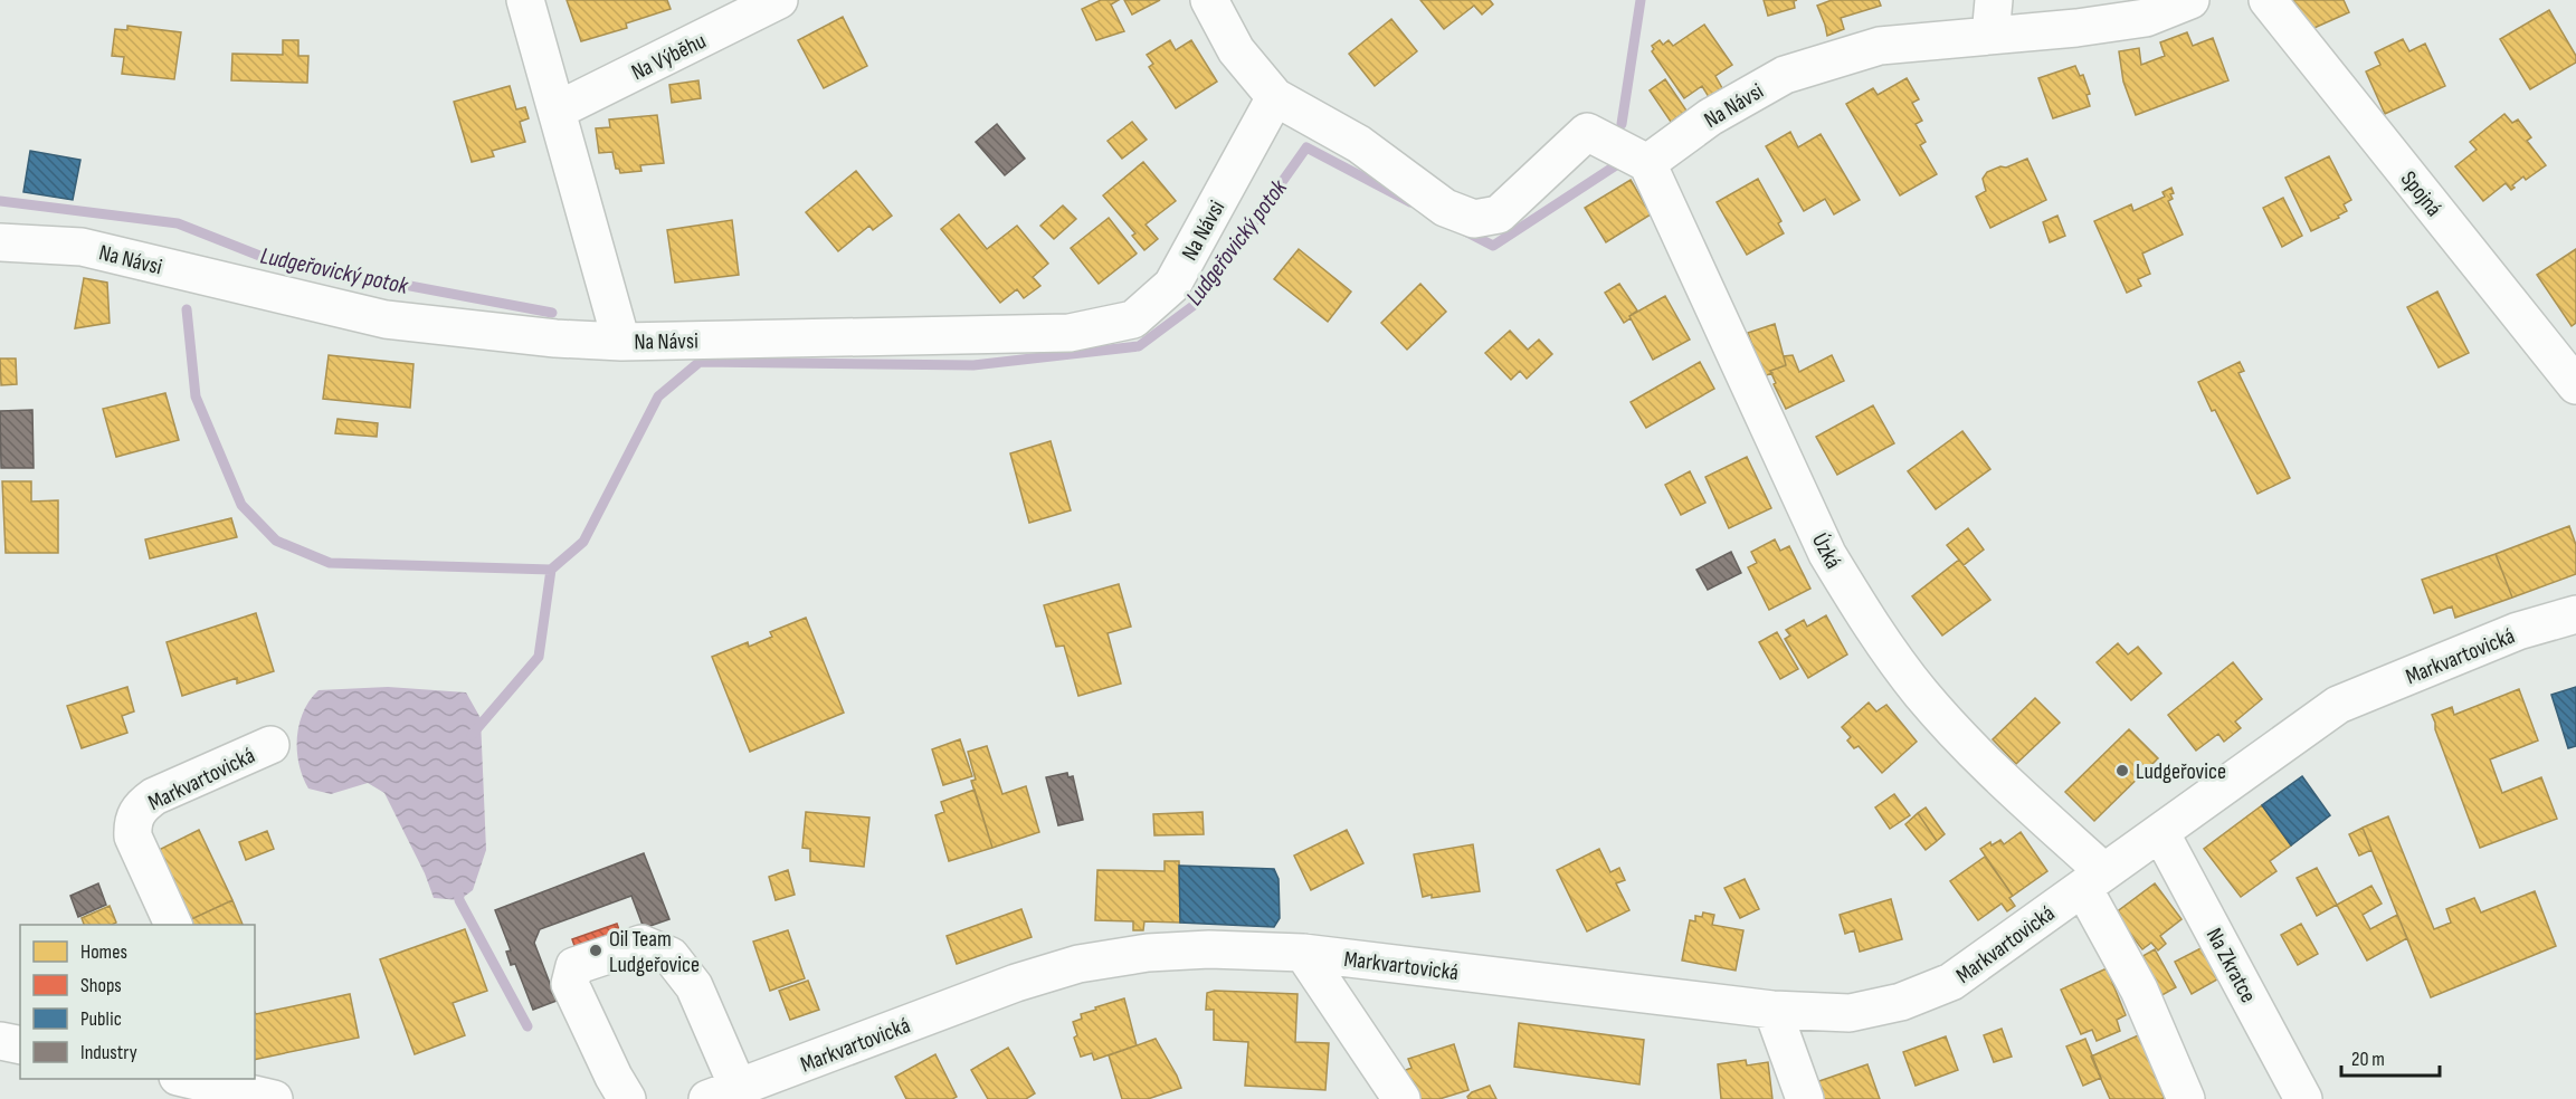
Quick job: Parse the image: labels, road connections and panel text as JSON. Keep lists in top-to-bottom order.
{
  "streets": {
    "street": [
      "Na Výběhu",
      "Na Návsi",
      "Spojná",
      "Úzká",
      "Markvartovická",
      "Na Zkratce"
    ]
  },
  "crossings": [
    ["Na Návsi", "Úzká"],
    ["Úzká", "Markvartovická"],
    ["Markvartovická", "Na Zkratce"]
  ],
  "water": ["Ludgeřovický potok"],
  "places": ["Ludgeřovice", "Oil Team Ludgeřovice"],
  "legend": [
    "Homes",
    "Shops",
    "Public",
    "Industry"
  ],
  "scale_bar": "20 m"
}
